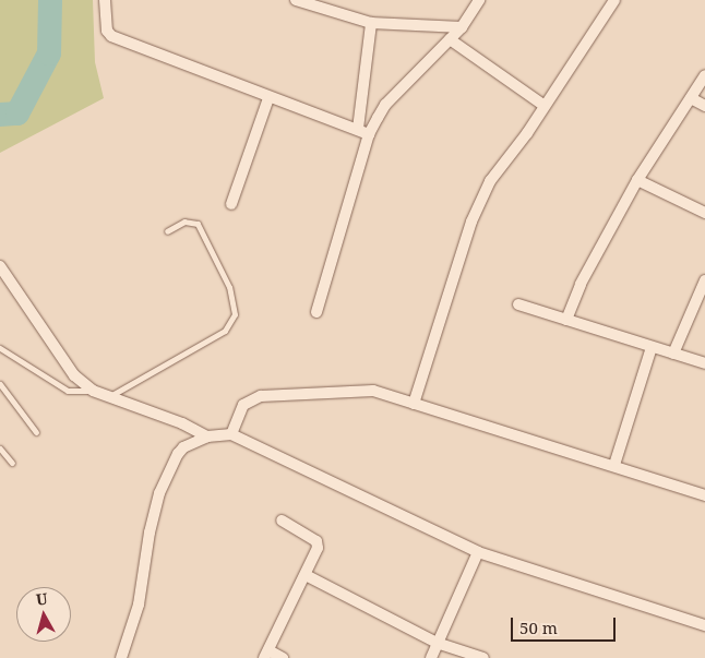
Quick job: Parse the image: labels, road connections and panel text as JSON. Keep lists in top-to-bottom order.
{
  "scale_bar": "50 m",
  "north": "top"
}
